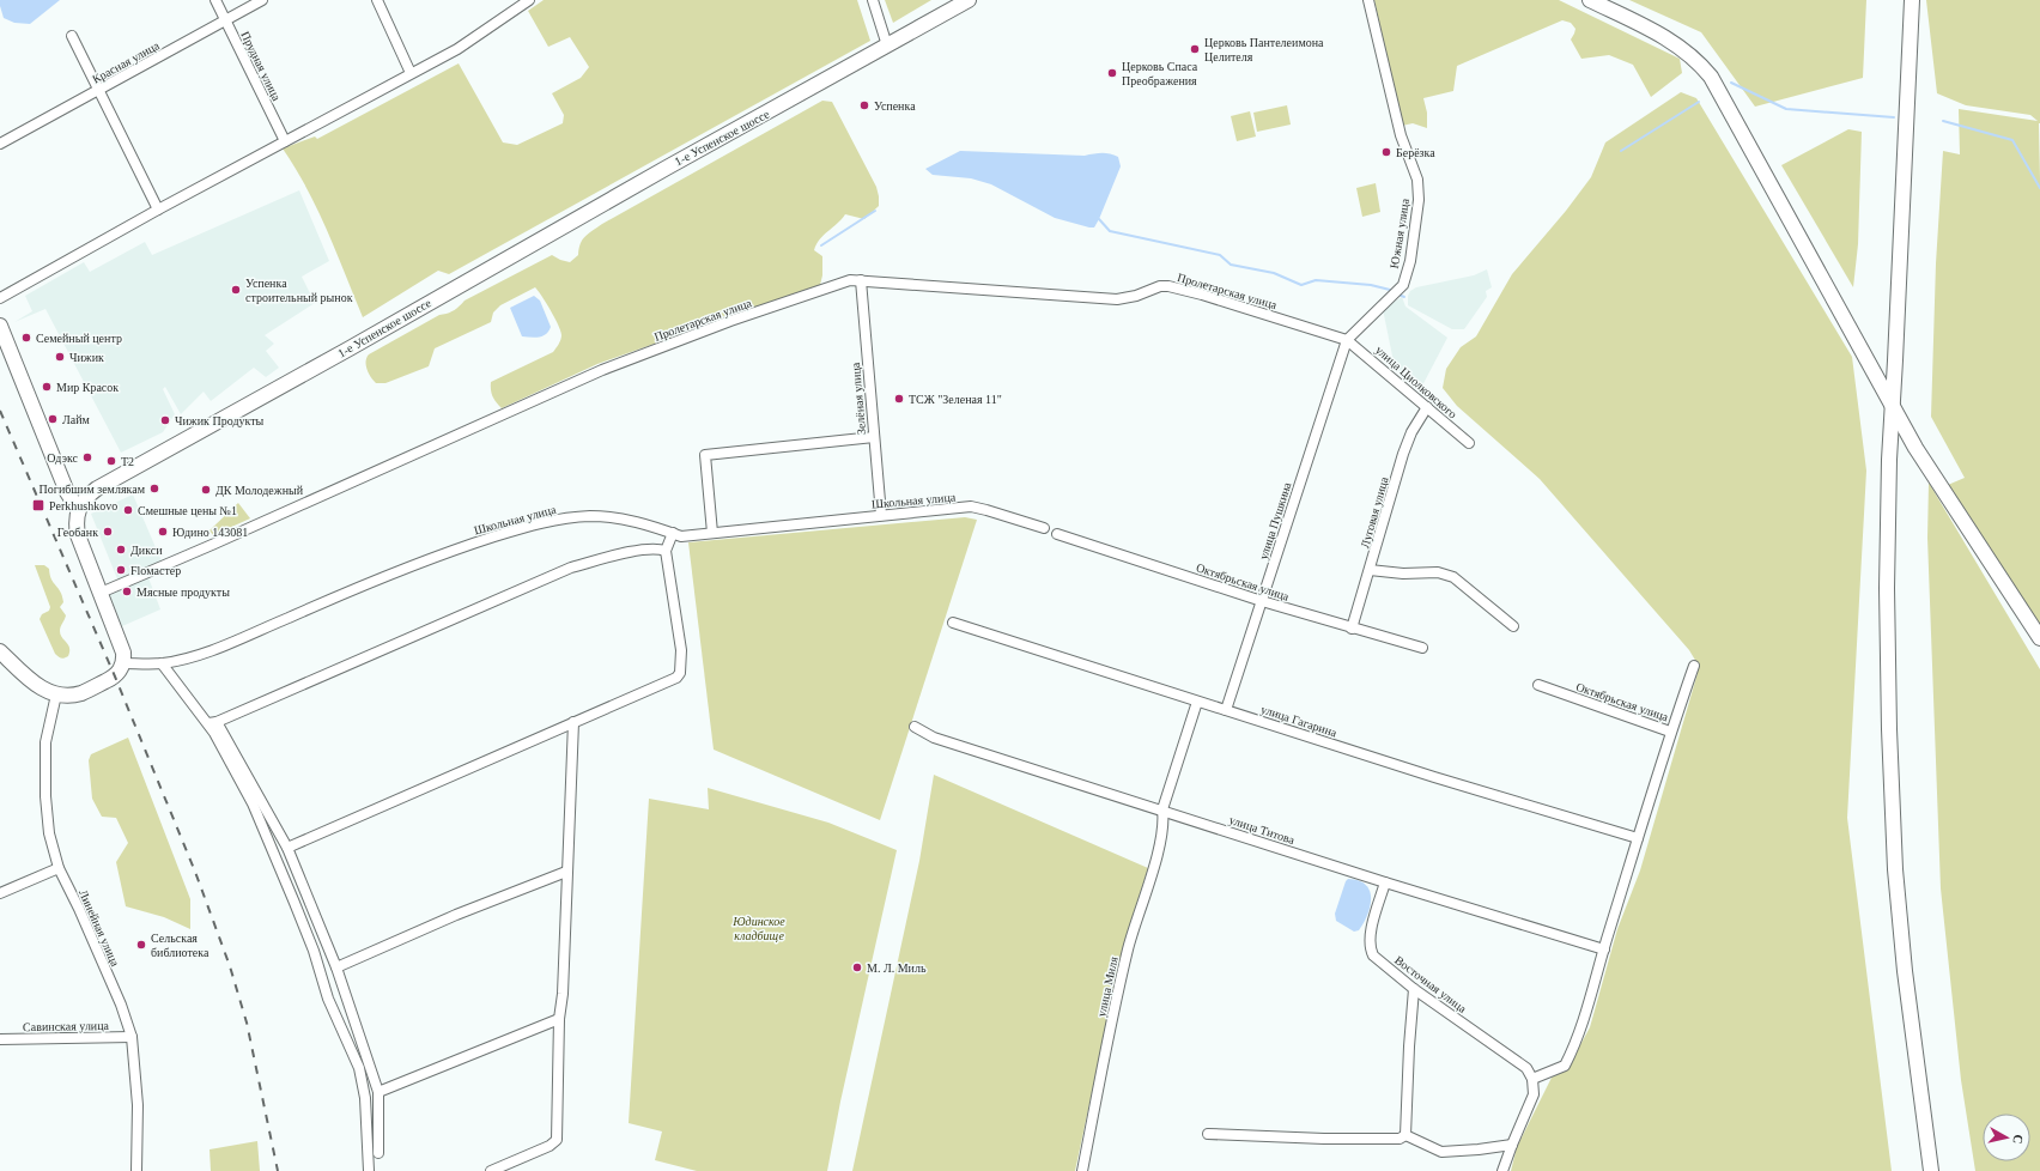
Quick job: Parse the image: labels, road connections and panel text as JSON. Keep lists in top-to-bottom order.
{
  "streets": {
    "main road": ["1-е Успенское шоссе"],
    "street": [
      "Красная улица",
      "Прудная улица",
      "Южная улица",
      "Пролетарская улица",
      "улица Циолковского",
      "Зелёная улица",
      "Школьная улица",
      "Луговая улица",
      "улица Пушкина",
      "Октябрьская улица",
      "улица Гагарина",
      "улица Титова",
      "Линейная улица",
      "Восточная улица",
      "улица Миля",
      "Савинская улица"
    ]
  },
  "crossings": [
    ["Красная улица", "Прудная улица"],
    ["Южная улица", "Пролетарская улица"],
    ["Южная улица", "улица Циолковского"],
    ["Южная улица", "улица Пушкина"],
    ["Пролетарская улица", "улица Циолковского"],
    ["Пролетарская улица", "Зелёная улица"],
    ["Пролетарская улица", "улица Пушкина"],
    ["улица Циолковского", "Луговая улица"],
    ["улица Циолковского", "улица Пушкина"],
    ["Зелёная улица", "Школьная улица"],
    ["Луговая улица", "Октябрьская улица"],
    ["улица Пушкина", "Октябрьская улица"],
    ["улица Пушкина", "улица Гагарина"],
    ["улица Титова", "Восточная улица"],
    ["улица Титова", "улица Миля"],
    ["Линейная улица", "Савинская улица"]
  ],
  "parks": ["Юдинское кладбище"],
  "places": {
    "other": [
      "Церковь Пантелеимона Целителя",
      "Церковь Спаса Преображения",
      "Успенка",
      "Берёзка",
      "Успенка строительный рынок",
      "Семейный центр",
      "Чижик",
      "Мир Красок",
      "ТСЖ \"Зеленая 11\"",
      "Лайм",
      "Чижик Продукты",
      "Одэкс",
      "T2",
      "Погибшим землякам",
      "ДК Молодежный",
      "Смешные цены №1",
      "Геобанк",
      "Юдино 143081",
      "Дикси",
      "Floмастер",
      "Мясные продукты",
      "Сельская библиотека",
      "М. Л. Миль"
    ],
    "transit": ["Perkhushkovo"]
  },
  "north": "right"
}
